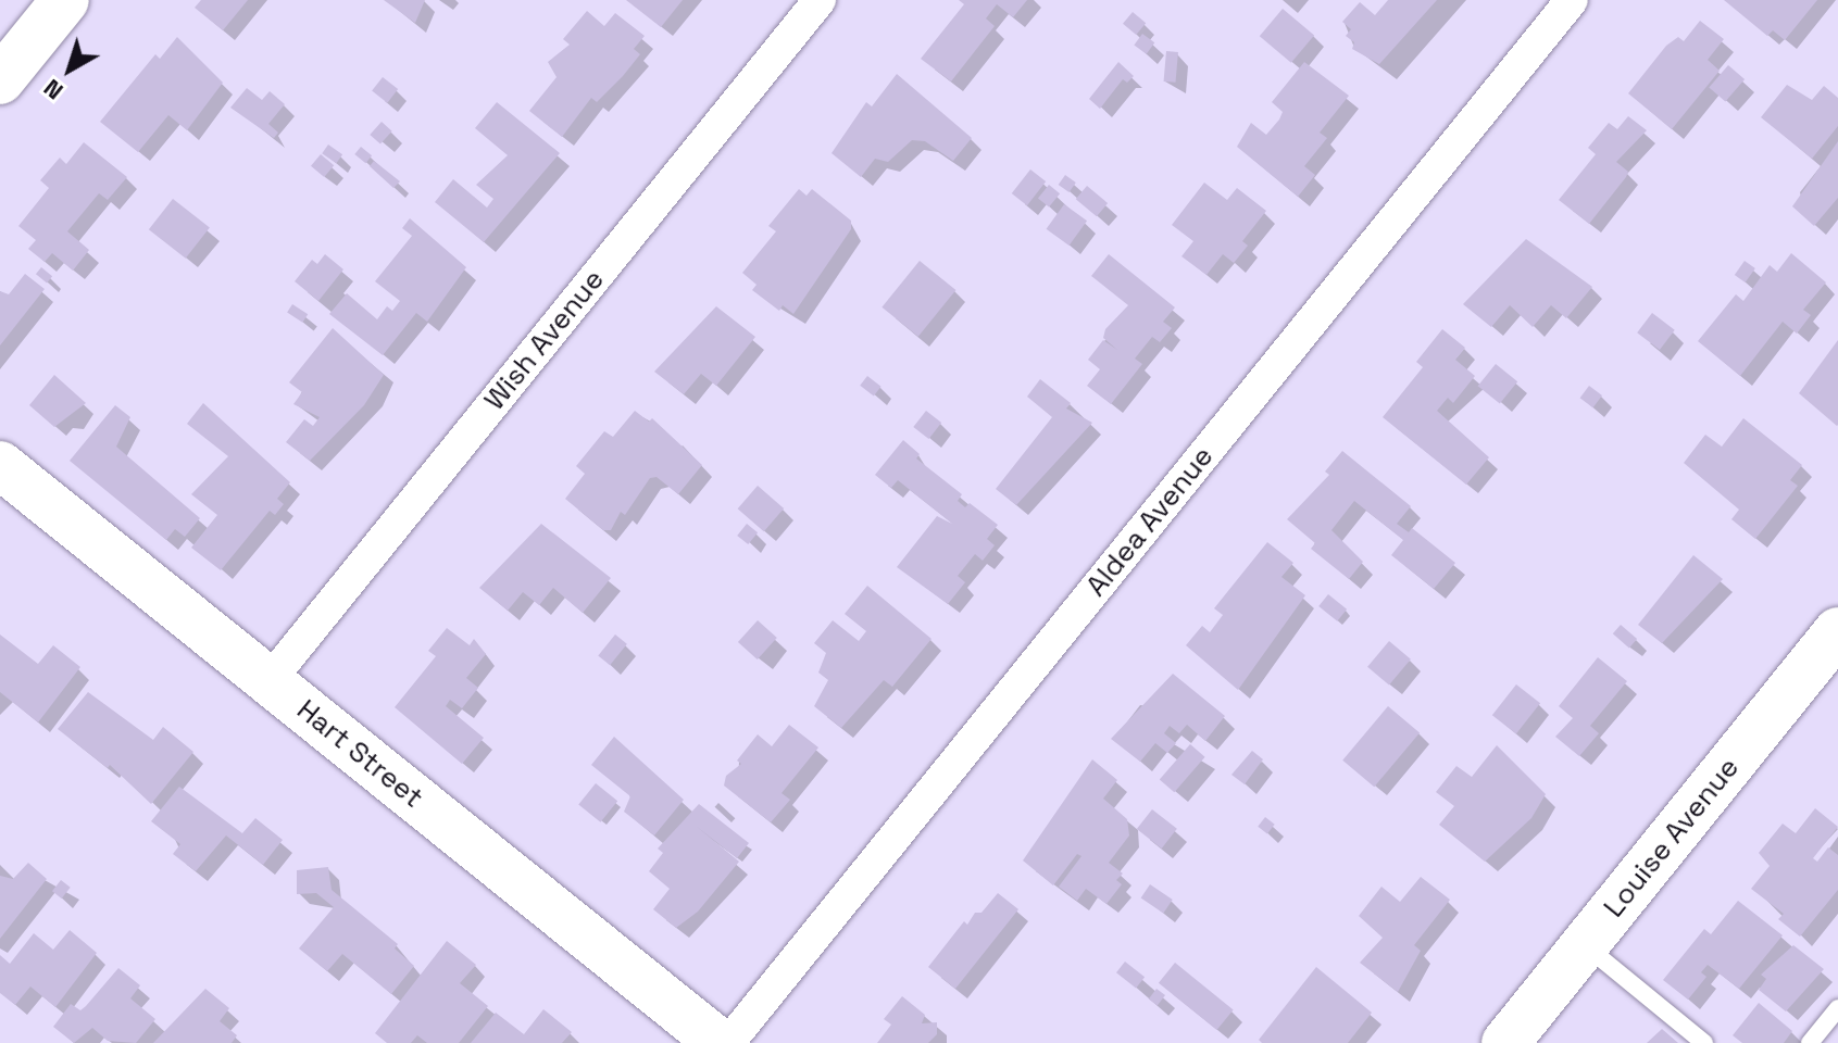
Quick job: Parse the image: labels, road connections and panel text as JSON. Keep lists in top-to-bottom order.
{
  "streets": {
    "street": [
      "Wish Avenue",
      "Aldea Avenue",
      "Hart Street",
      "Louise Avenue"
    ]
  },
  "crossings": [
    ["Wish Avenue", "Hart Street"]
  ],
  "north": "bottom left"
}
